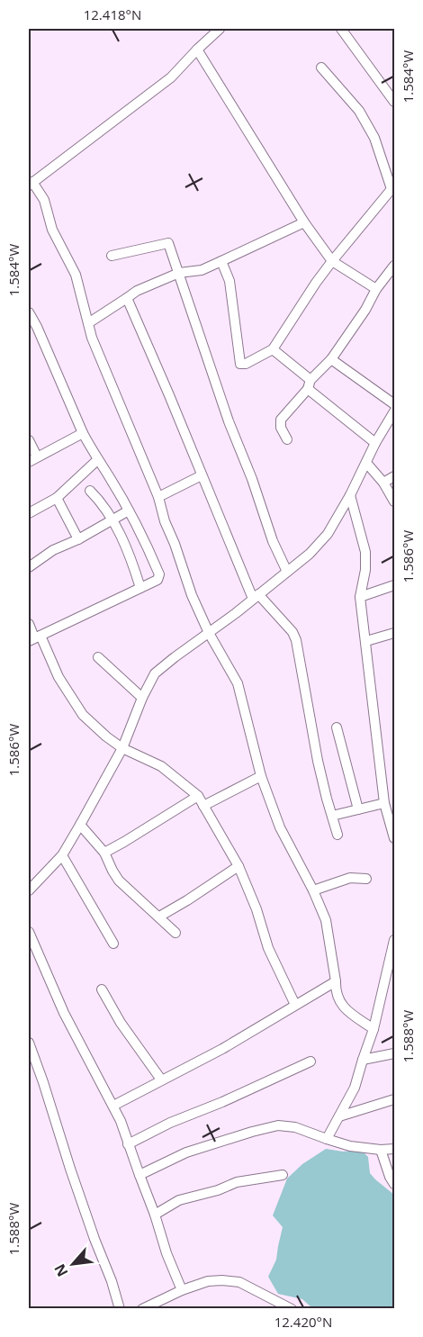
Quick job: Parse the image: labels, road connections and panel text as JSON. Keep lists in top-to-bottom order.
{
  "north": "bottom left",
  "coordinates": [
    "12.418°N",
    "1.584°W",
    "1.586°W",
    "1.588°W",
    "12.420°N"
  ]
}
